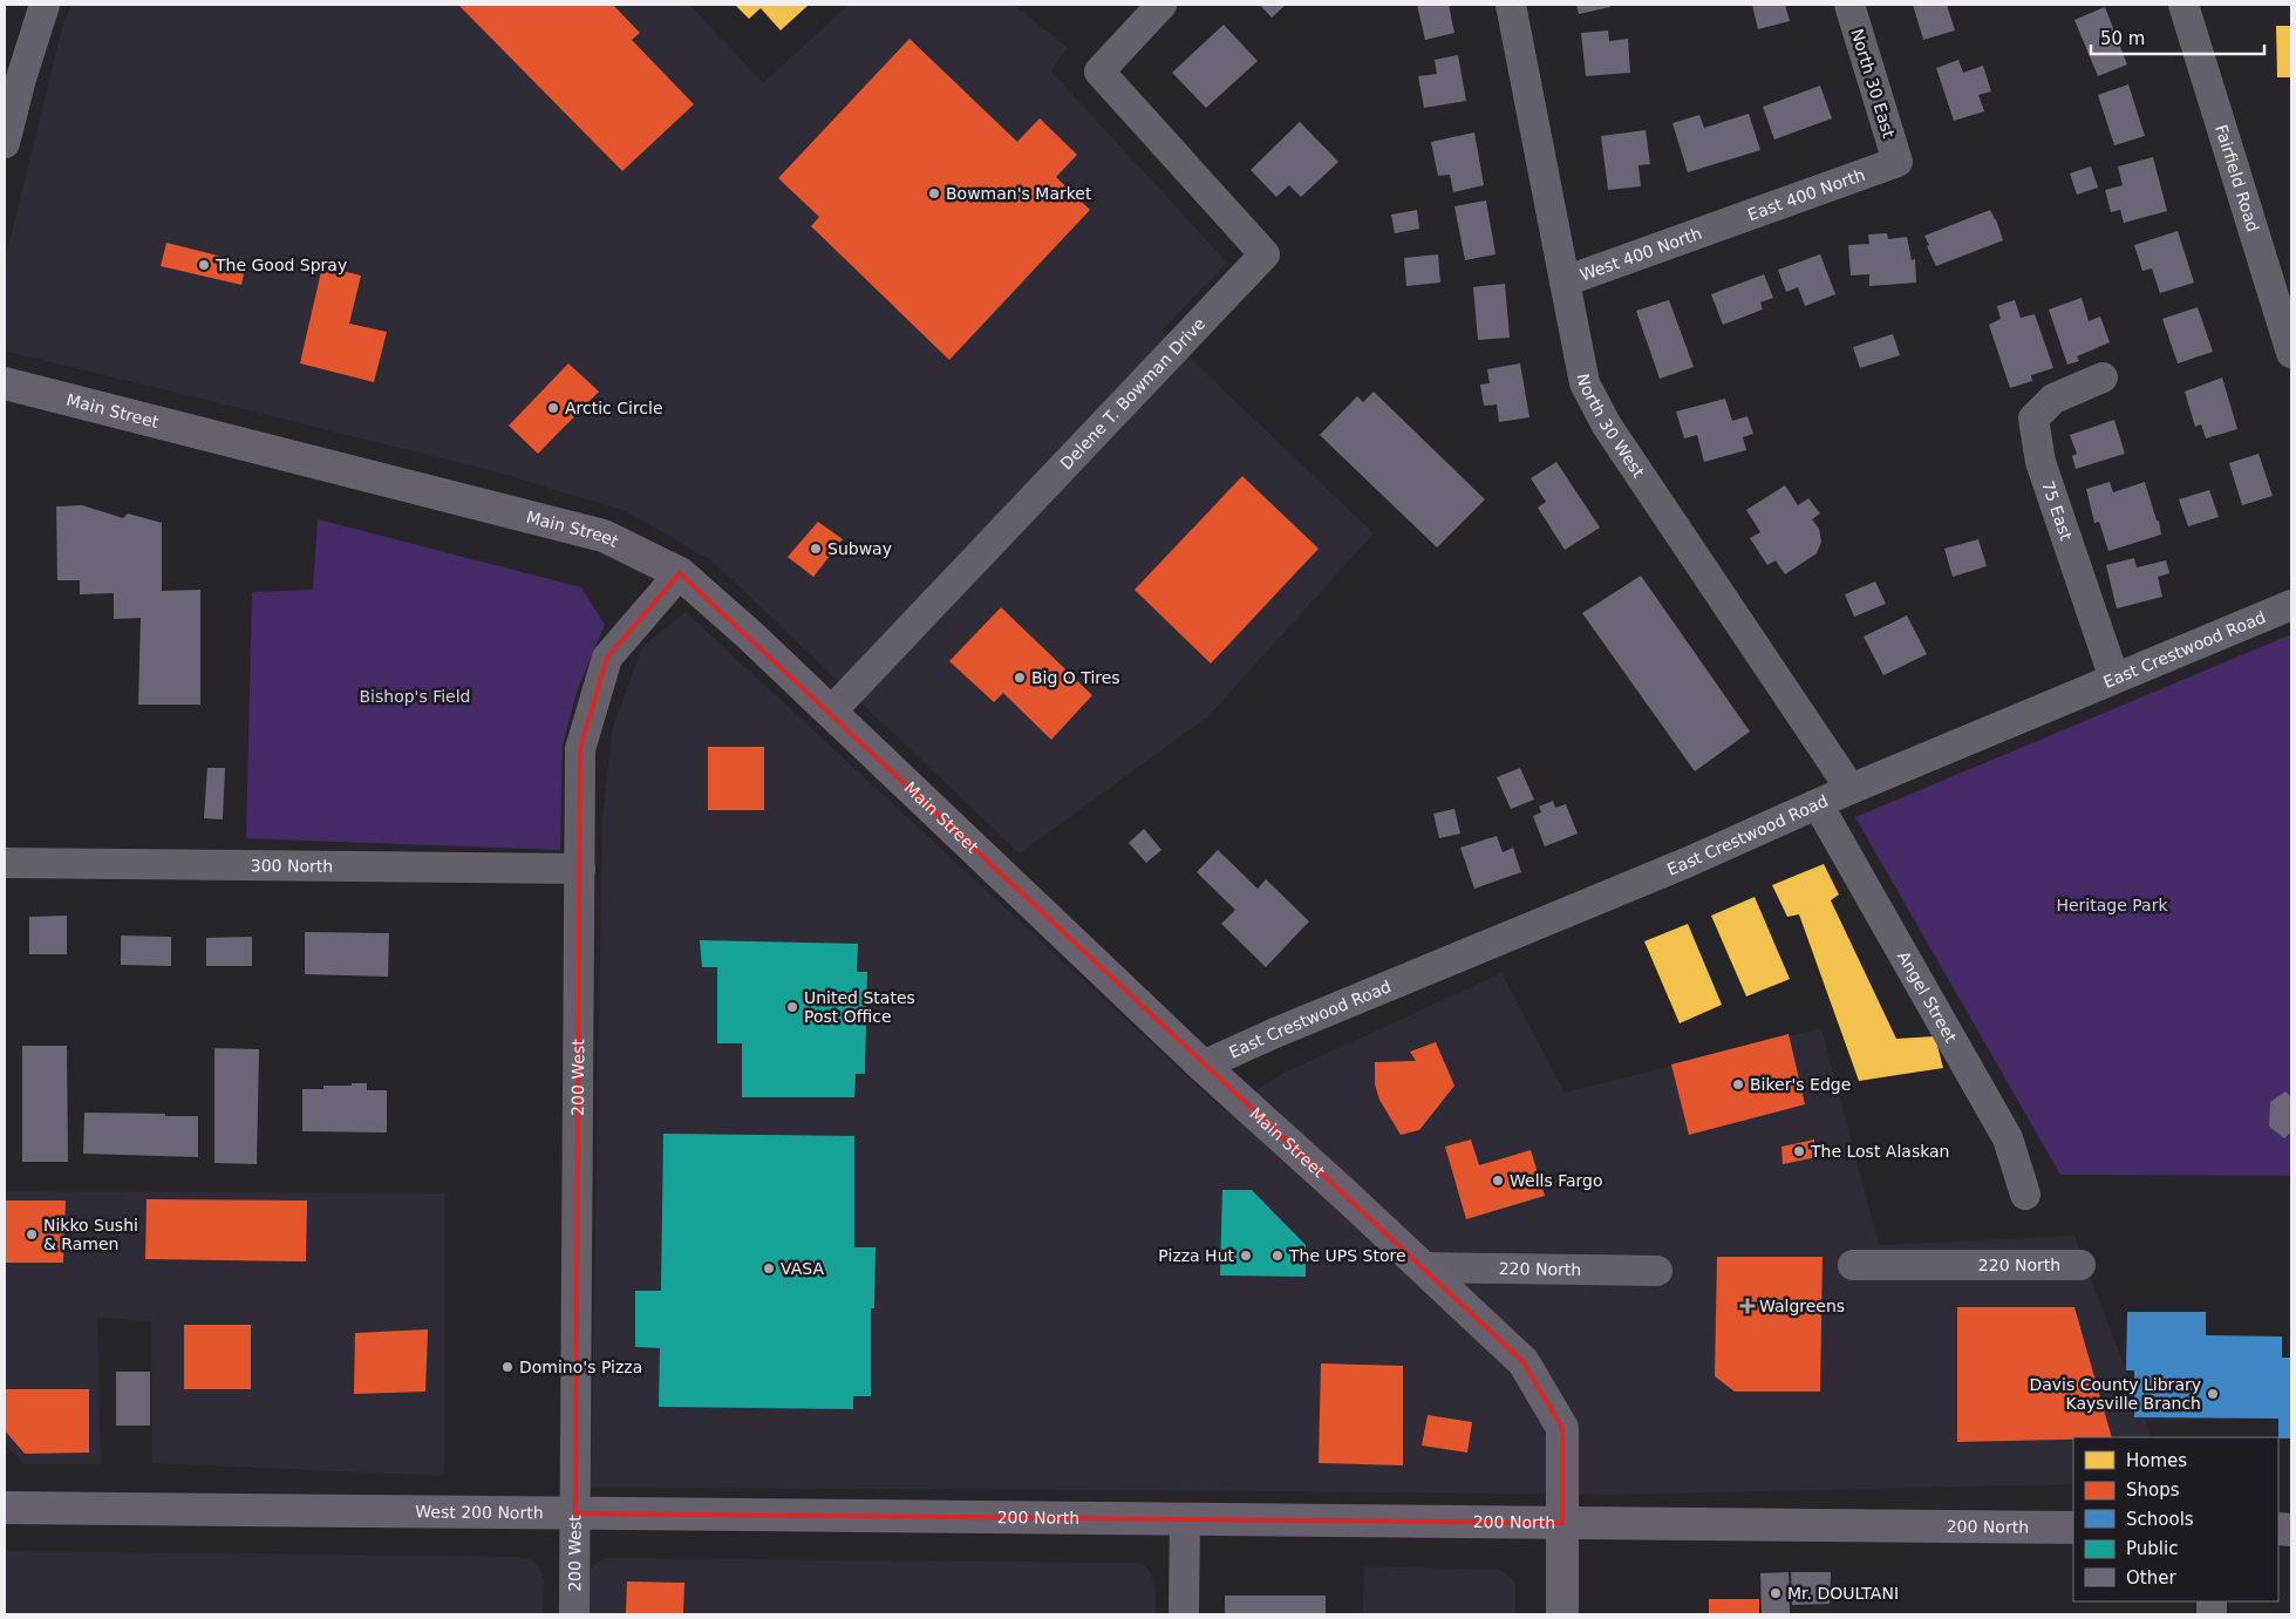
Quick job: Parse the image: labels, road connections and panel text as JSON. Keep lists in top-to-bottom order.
{
  "streets": {
    "main road": ["Main Street", "West 200 North", "200 North"],
    "street": [
      "North 30 East",
      "Fairfield Road",
      "East 400 North",
      "West 400 North",
      "Delene T. Bowman Drive",
      "North 30 West",
      "75 East",
      "East Crestwood Road",
      "300 North",
      "Angel Street",
      "200 West",
      "220 North"
    ]
  },
  "crossings": [
    ["North 30 East", "East 400 North"],
    ["East 400 North", "West 400 North"],
    ["West 400 North", "North 30 West"],
    ["Delene T. Bowman Drive", "Main Street"],
    ["Main Street", "East Crestwood Road"],
    ["Main Street", "200 West"],
    ["Main Street", "220 North"],
    ["Main Street", "200 North"],
    ["North 30 West", "East Crestwood Road"],
    ["75 East", "East Crestwood Road"],
    ["East Crestwood Road", "Angel Street"],
    ["300 North", "200 West"],
    ["200 West", "West 200 North"],
    ["West 200 North", "200 North"]
  ],
  "parks": ["Bishop's Field", "Heritage Park"],
  "places": {
    "other": [
      "Bowman's Market",
      "The Good Spray",
      "Arctic Circle",
      "Subway",
      "Big O Tires",
      "United States Post Office",
      "Biker's Edge",
      "The Lost Alaskan",
      "Wells Fargo",
      "Nikko Sushi & Ramen",
      "Pizza Hut",
      "The UPS Store",
      "VASA",
      "Domino's Pizza",
      "Davis County Library Kaysville Branch",
      "Mr. DOULTANI"
    ],
    "health": ["Walgreens"]
  },
  "legend": [
    "Homes",
    "Shops",
    "Schools",
    "Public",
    "Other"
  ],
  "scale_bar": "50 m"
}
